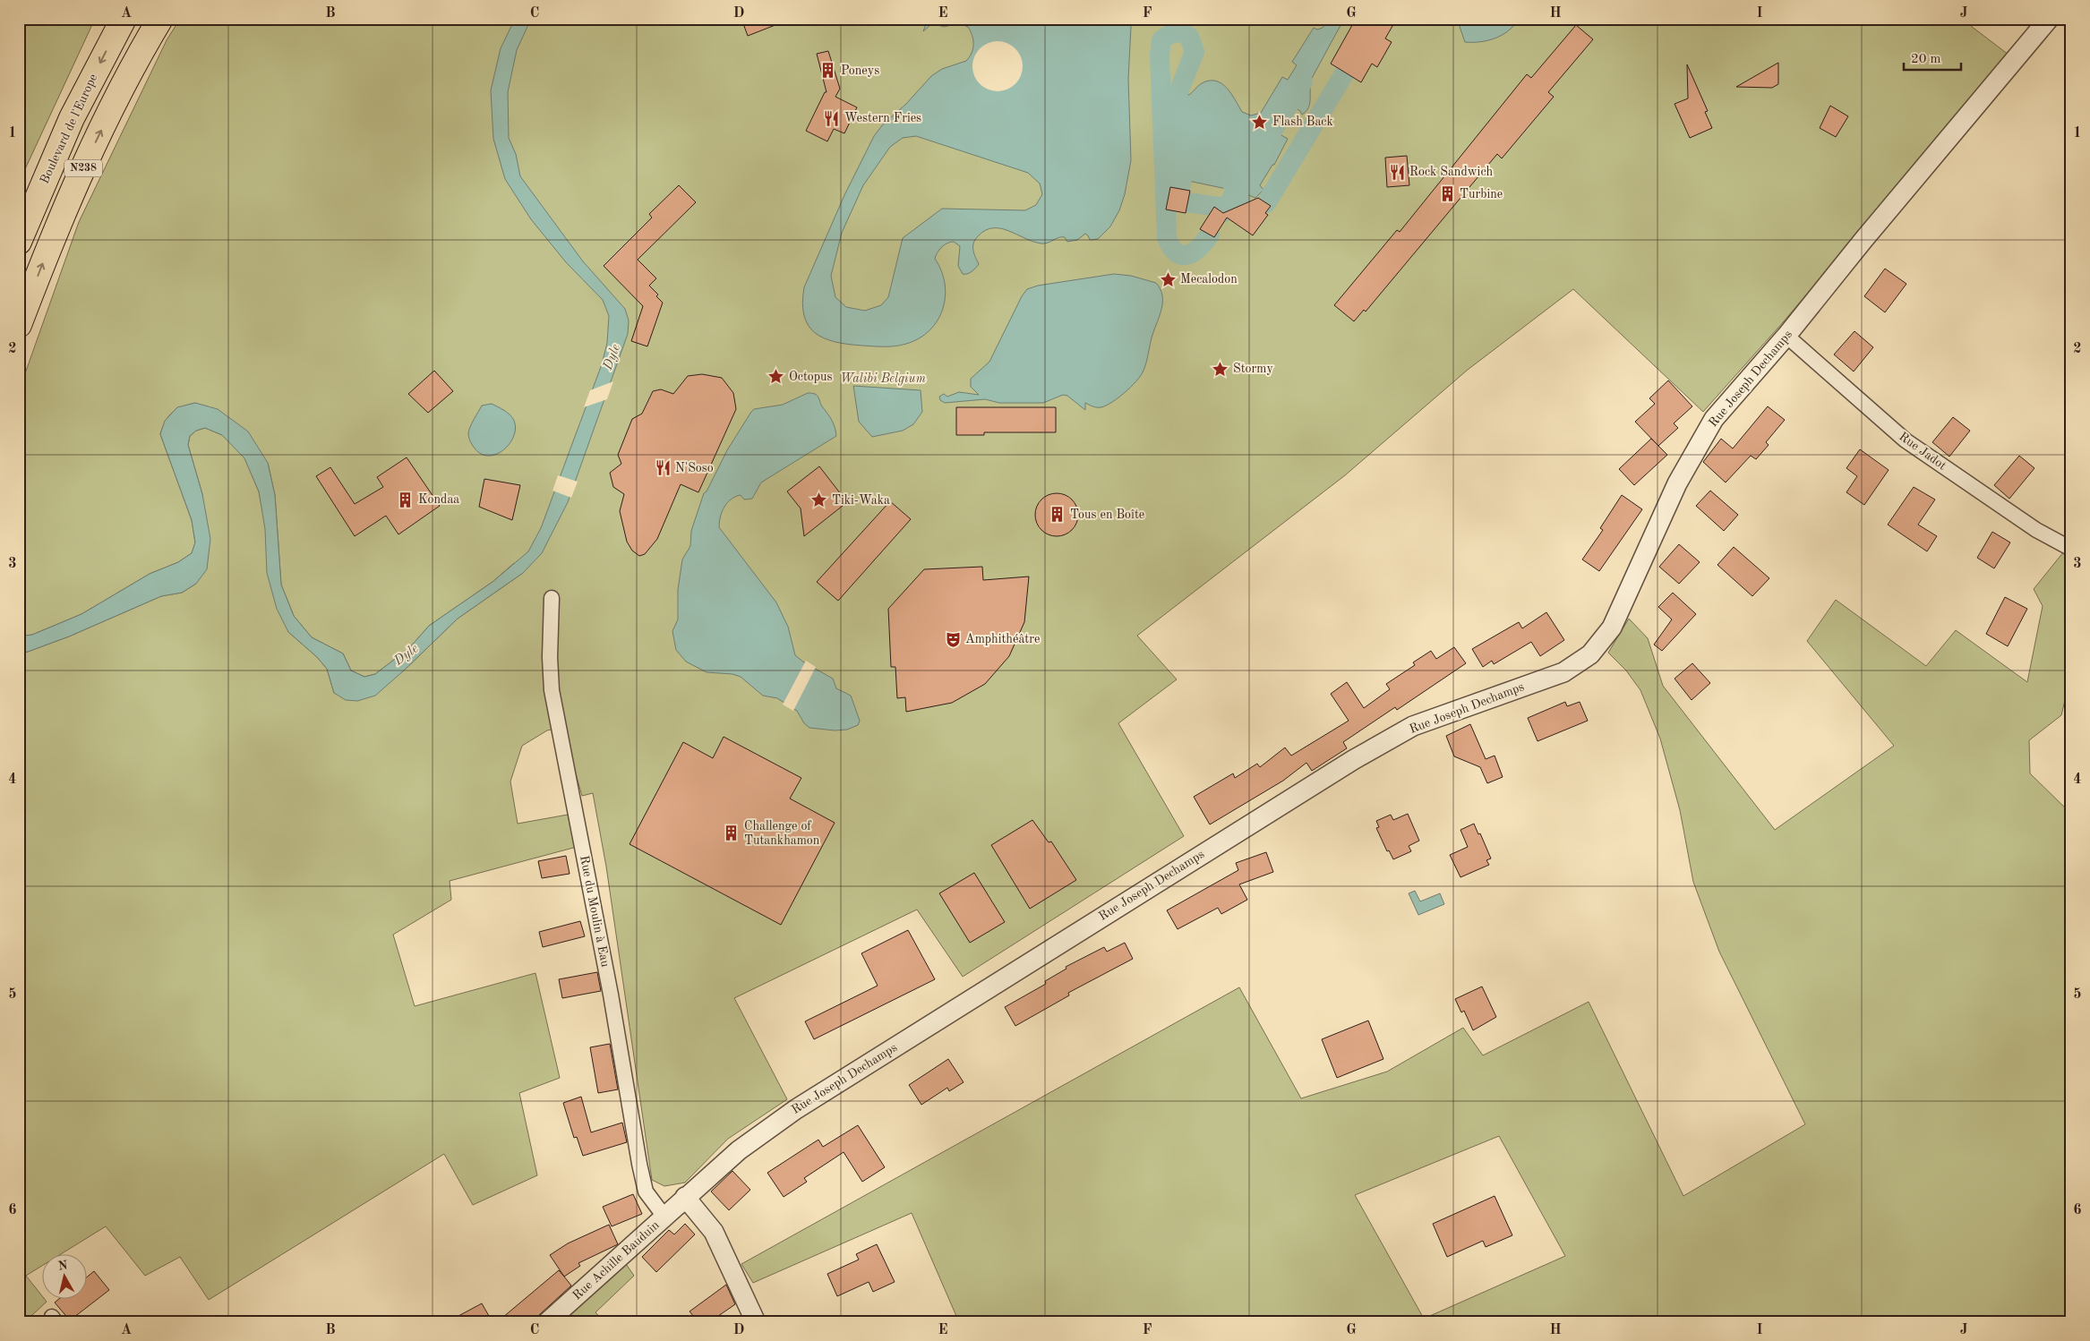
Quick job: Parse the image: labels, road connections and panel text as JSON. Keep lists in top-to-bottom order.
{
  "streets": {
    "highway": ["Boulevard de l'Europe", "N238"],
    "street": [
      "Rue Joseph Dechamps",
      "Rue Jadot",
      "Rue du Moulin à Eau",
      "Rue Achille Bauduin"
    ]
  },
  "crossings": [
    ["Rue Joseph Dechamps", "Rue Jadot"],
    ["Rue Joseph Dechamps", "Rue Achille Bauduin"],
    ["Rue du Moulin à Eau", "Rue Achille Bauduin"]
  ],
  "water": ["Dyle"],
  "parks": ["Walibi Belgium"],
  "places": {
    "building": [
      "Poneys",
      "Turbine",
      "Kondaa",
      "Tous en Boîte",
      "Challenge of Tutankhamon"
    ],
    "restaurant": ["Western Fries", "Rock Sandwich", "N'Soso"],
    "place": [
      "Flash Back",
      "Mecalodon",
      "Stormy",
      "Octopus",
      "Tiki-Waka"
    ],
    "theatre": ["Amphithéâtre"]
  },
  "scale_bar": "20 m",
  "north": "top",
  "grid": {
    "columns": [
      "A",
      "B",
      "C",
      "D",
      "E",
      "F",
      "G",
      "H",
      "I",
      "J"
    ],
    "rows": [
      "1",
      "2",
      "3",
      "4",
      "5",
      "6"
    ]
  }
}
